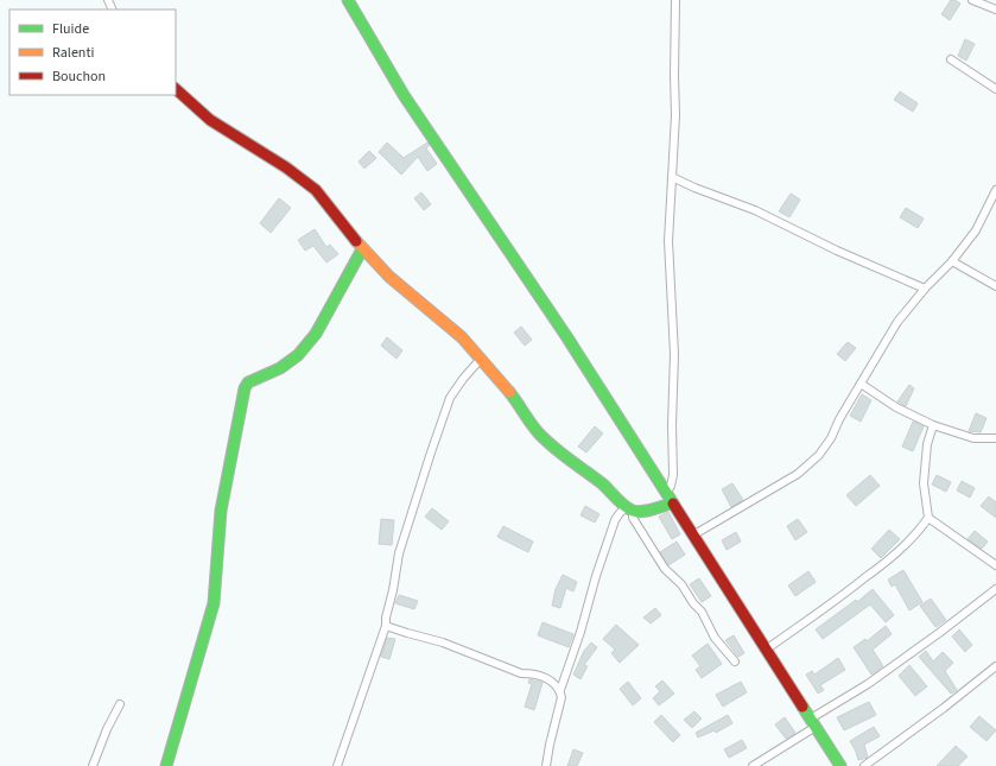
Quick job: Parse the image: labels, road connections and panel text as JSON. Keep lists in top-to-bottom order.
{
  "legend": ["Fluide", "Ralenti", "Bouchon"]
}
